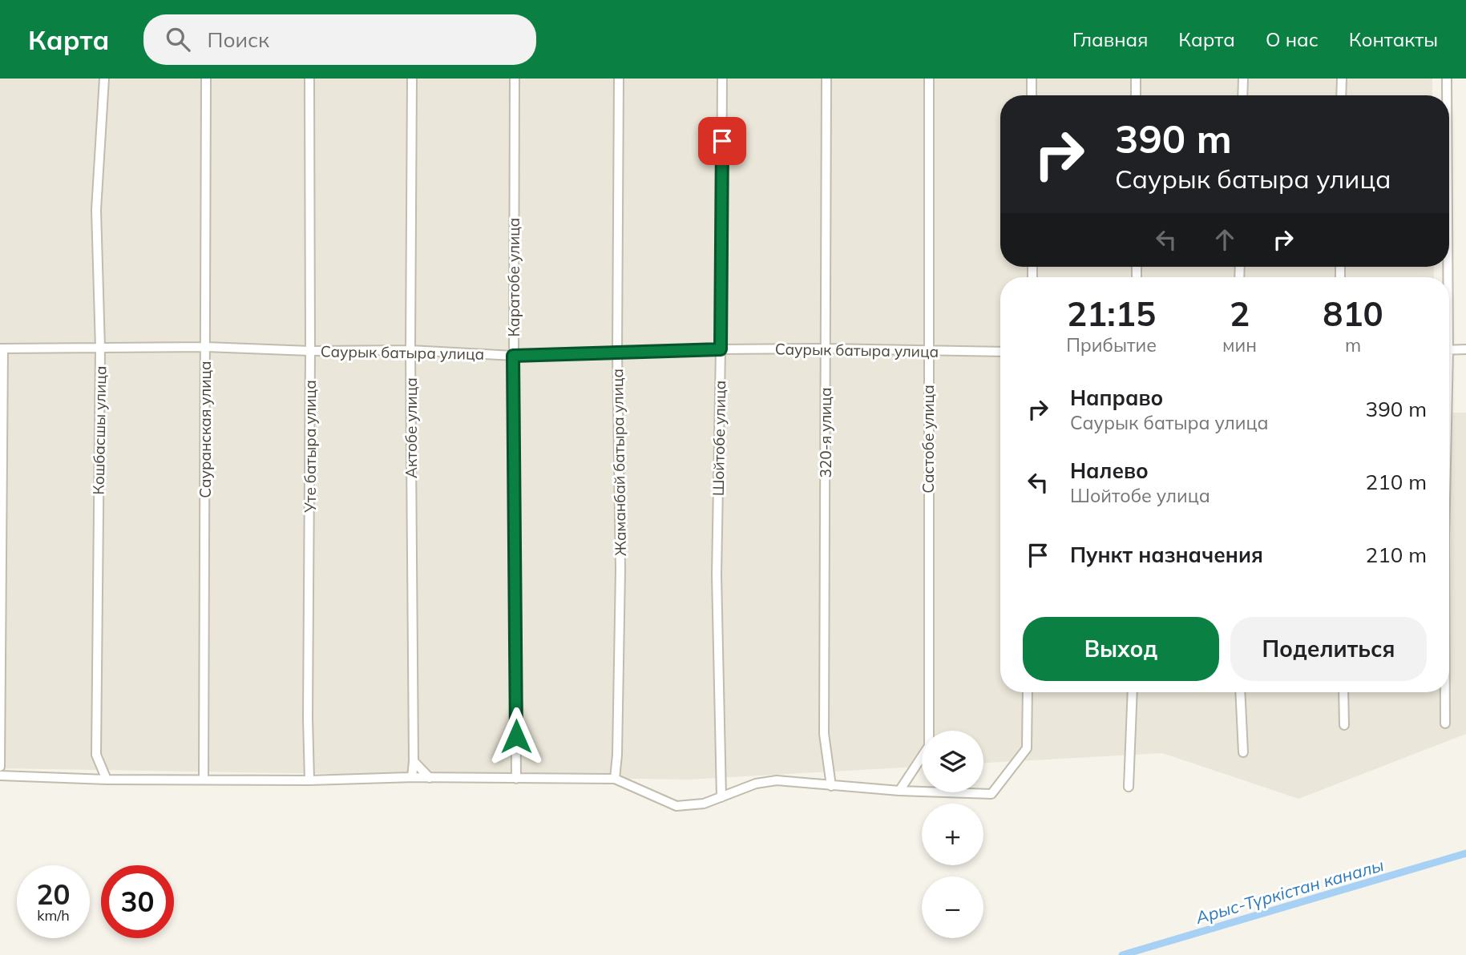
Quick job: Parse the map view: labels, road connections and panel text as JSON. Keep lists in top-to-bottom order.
{
  "streets": {
    "street": [
      "Каратобе улица",
      "Саурык батыра улица",
      "Актобе улица",
      "Сауранская улица",
      "Кошбасшы улица",
      "320-я улица",
      "Шойтобе улица",
      "Састобе улица",
      "Уте батыра улица",
      "Жаманбай батыра улица"
    ]
  },
  "crossings": [
    ["Каратобе улица", "Саурык батыра улица"],
    ["Саурык батыра улица", "Актобе улица"],
    ["Саурык батыра улица", "Сауранская улица"],
    ["Саурык батыра улица", "Кошбасшы улица"],
    ["Саурык батыра улица", "320-я улица"],
    ["Саурык батыра улица", "Шойтобе улица"],
    ["Саурык батыра улица", "Састобе улица"],
    ["Саурык батыра улица", "Уте батыра улица"],
    ["Саурык батыра улица", "Жаманбай батыра улица"]
  ],
  "water": ["Арыс-Түркістан каналы"],
  "page": {
    "header": "Карта",
    "search": "Поиск",
    "nav": [
      "Главная",
      "Карта",
      "О нас",
      "Контакты"
    ],
    "turn": ["390 m", "Саурык батыра улица"],
    "eta": [
      "21:15",
      "Прибытие",
      "2",
      "мин",
      "810",
      "m"
    ],
    "list": [
      {
        "name": "Направо",
        "note": "Саурык батыра улица",
        "value": "390 m"
      },
      {
        "name": "Налево",
        "note": "Шойтобе улица",
        "value": "210 m"
      },
      {
        "name": "Пункт назначения",
        "value": "210 m"
      }
    ],
    "buttons": ["Выход", "Поделиться"],
    "map_buttons": ["+", "−"],
    "speed": "20 km/h",
    "limit": "30"
  }
}
